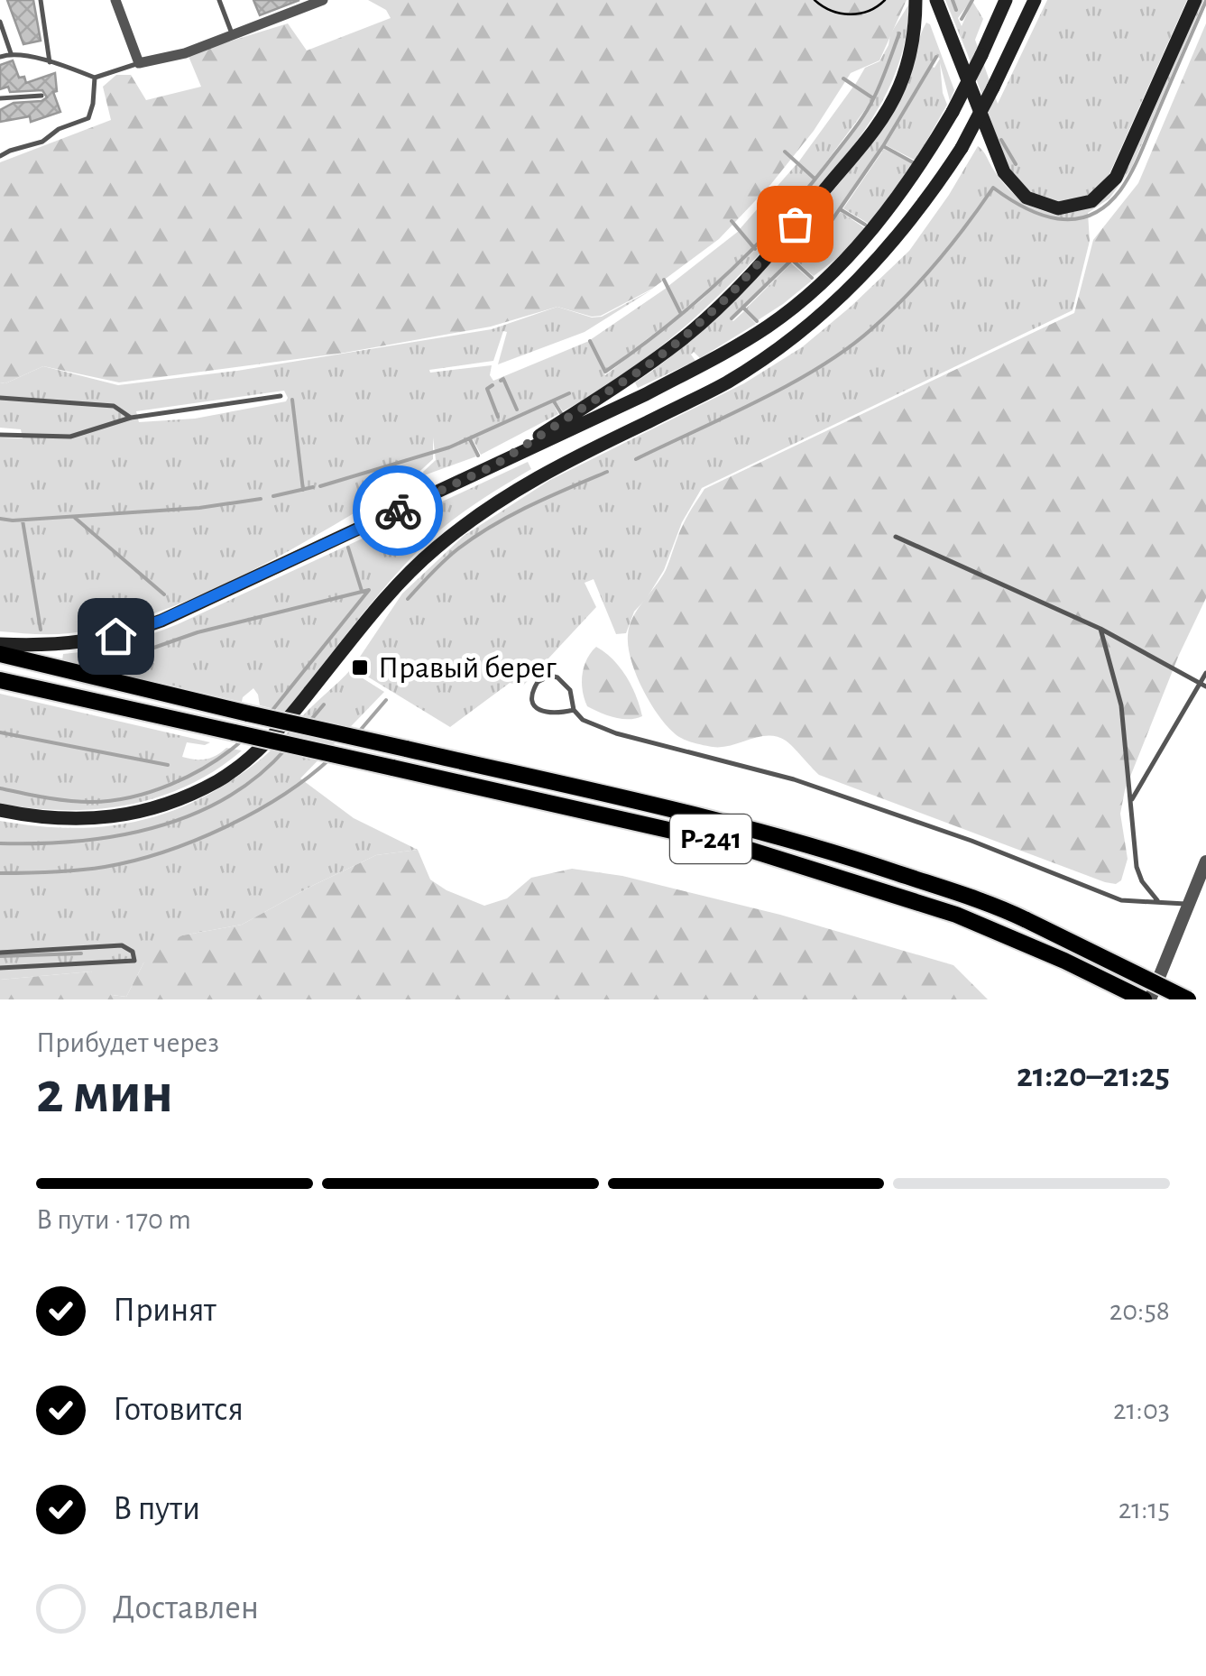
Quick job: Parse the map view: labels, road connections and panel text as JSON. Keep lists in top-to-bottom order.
{
  "streets": {
    "highway": ["Р-241"]
  },
  "places": {
    "transit": ["Правый берег"]
  },
  "page": {
    "heading": ["2 мин", "Прибудет через", "21:20–21:25"],
    "bar": "В пути · 170 m",
    "list": [
      ["Принят", "20:58"],
      ["Готовится", "21:03"],
      ["В пути", "21:15"],
      "Доставлен"
    ]
  }
}
